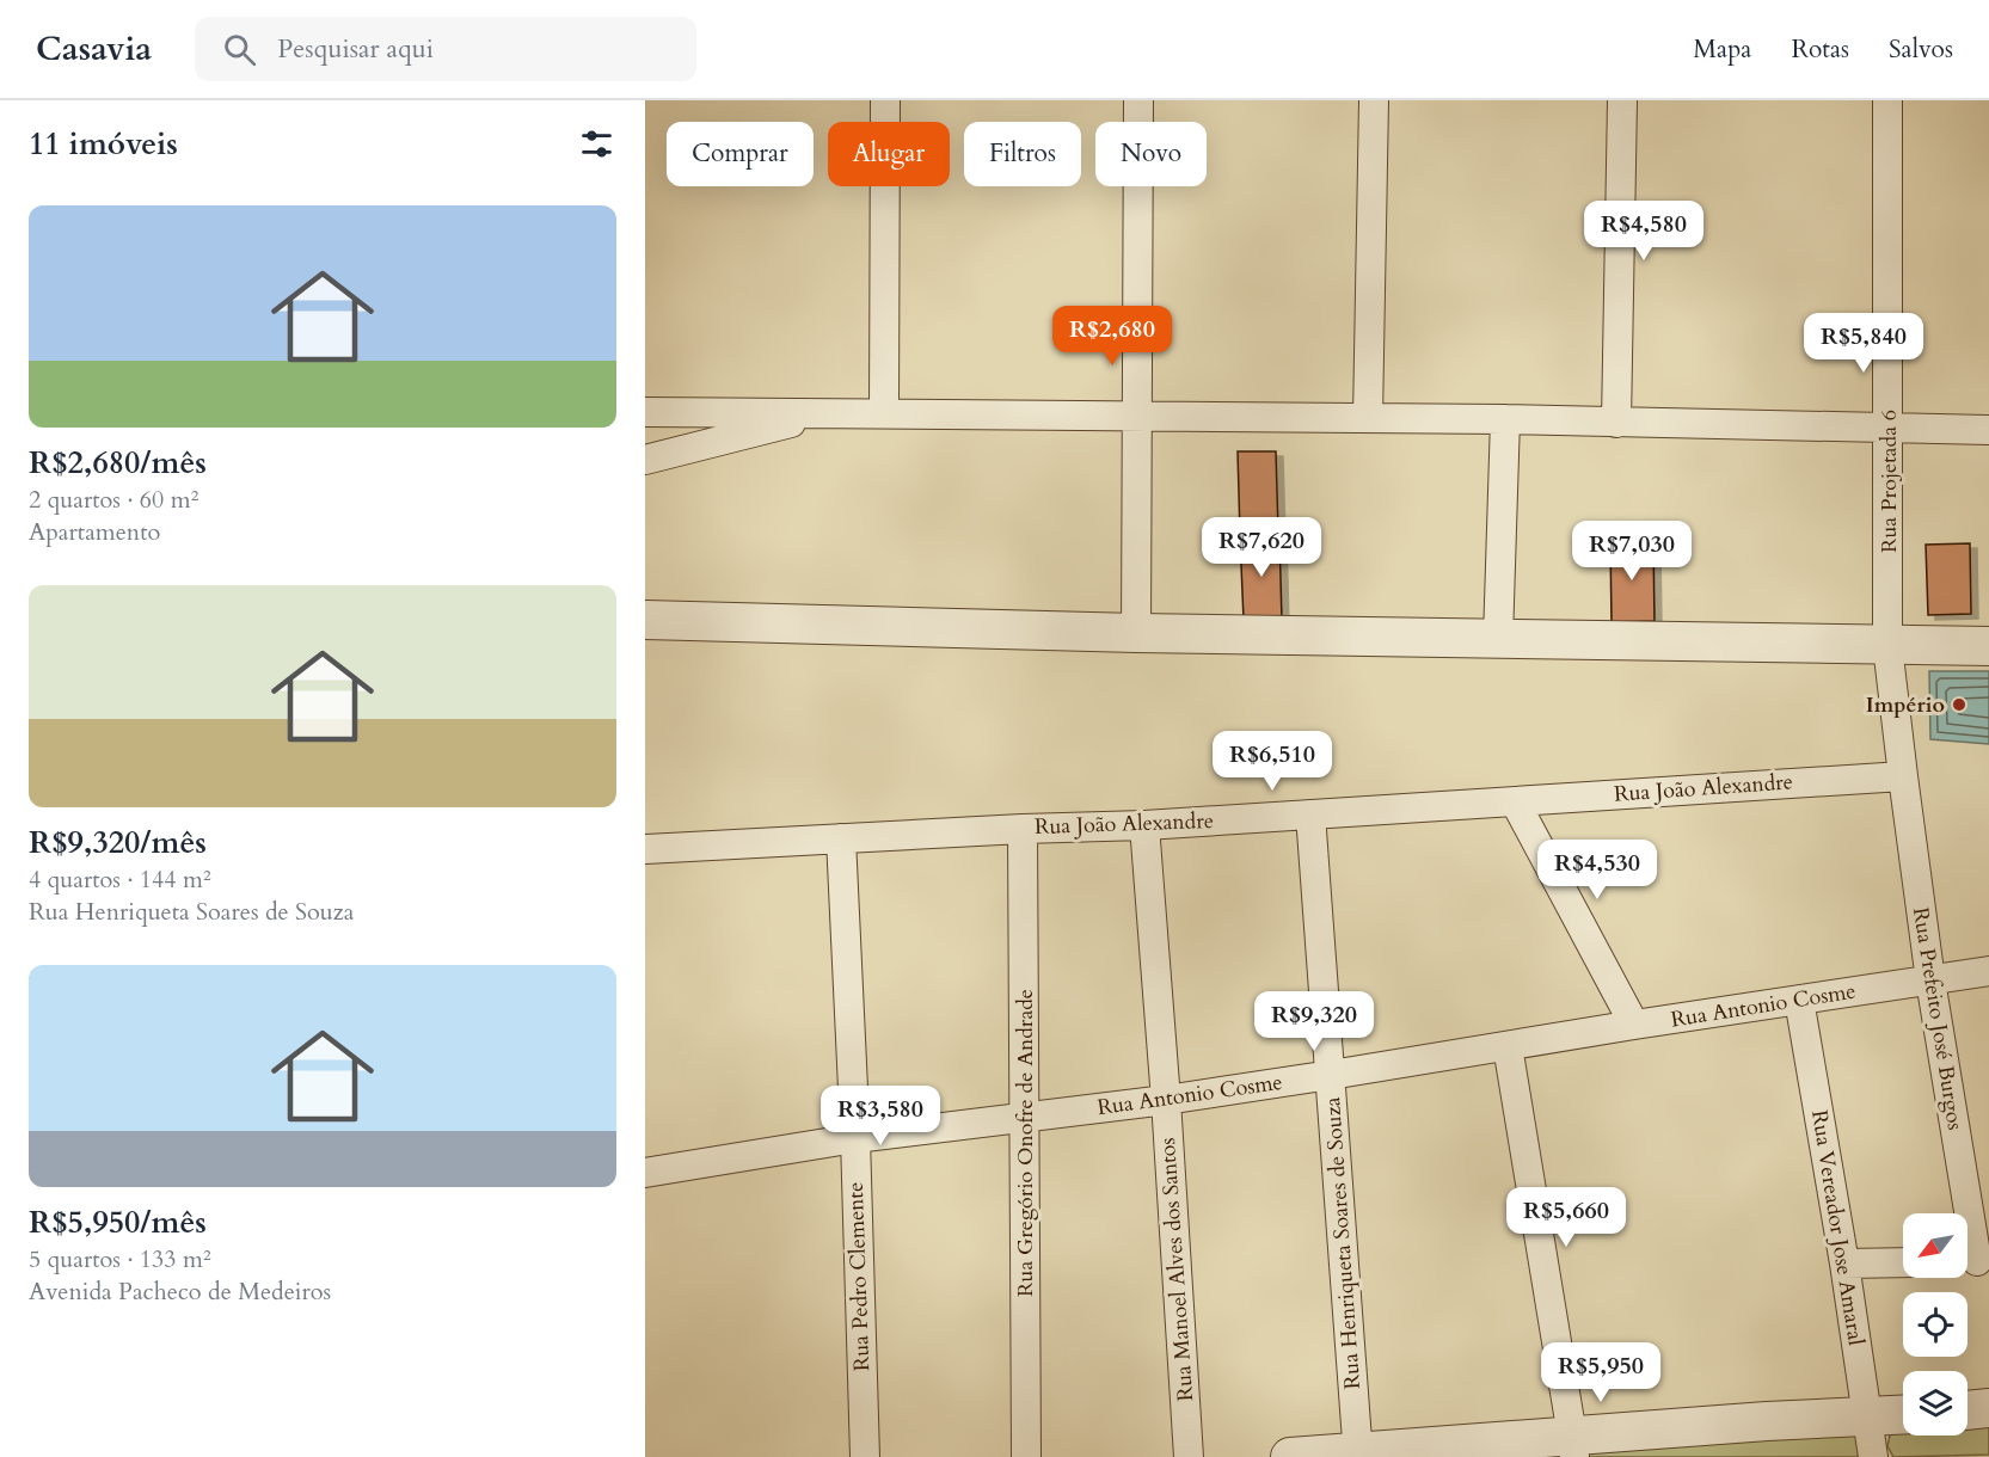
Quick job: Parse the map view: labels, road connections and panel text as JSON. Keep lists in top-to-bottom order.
{
  "streets": {
    "street": [
      "Rua Projetada 6",
      "Rua João Alexandre",
      "Rua Antonio Cosme",
      "Rua Prefeito José Burgos",
      "Rua Gregório Onofre de Andrade",
      "Rua Vereador Jose Amaral",
      "Rua Henriqueta Soares de Souza",
      "Rua Manoel Alves dos Santos",
      "Rua Pedro Clemente"
    ]
  },
  "crossings": [
    ["Rua Projetada 6", "Rua João Alexandre"],
    ["Rua Projetada 6", "Rua Prefeito José Burgos"],
    ["Rua João Alexandre", "Rua Prefeito José Burgos"],
    ["Rua João Alexandre", "Rua Gregório Onofre de Andrade"],
    ["Rua João Alexandre", "Rua Henriqueta Soares de Souza"],
    ["Rua João Alexandre", "Rua Manoel Alves dos Santos"],
    ["Rua João Alexandre", "Rua Pedro Clemente"],
    ["Rua Antonio Cosme", "Rua Prefeito José Burgos"],
    ["Rua Antonio Cosme", "Rua Gregório Onofre de Andrade"],
    ["Rua Antonio Cosme", "Rua Vereador Jose Amaral"],
    ["Rua Antonio Cosme", "Rua Henriqueta Soares de Souza"],
    ["Rua Antonio Cosme", "Rua Manoel Alves dos Santos"],
    ["Rua Antonio Cosme", "Rua Pedro Clemente"]
  ],
  "places": ["Império"],
  "north": "bottom left",
  "page": {
    "header": "Casavia",
    "search": "Pesquisar aqui",
    "nav": ["Mapa", "Rotas", "Salvos"],
    "heading": "11 imóveis",
    "chip": [
      "Comprar",
      "Alugar",
      "Filtros",
      "Novo"
    ],
    "list": [
      {
        "name": "R$2,680/mês",
        "note": "2 quartos · 60 m² · Apartamento"
      },
      {
        "name": "R$9,320/mês",
        "note": "4 quartos · 144 m² · Rua Henriqueta Soares de Souza"
      },
      {
        "name": "R$5,950/mês",
        "note": "5 quartos · 133 m² · Avenida Pacheco de Medeiros"
      }
    ],
    "price": [
      "R$4,580",
      "R$2,680",
      "R$5,840",
      "R$7,620",
      "R$7,030",
      "R$6,510",
      "R$4,530",
      "R$9,320",
      "R$3,580",
      "R$5,660",
      "R$5,950"
    ]
  }
}
